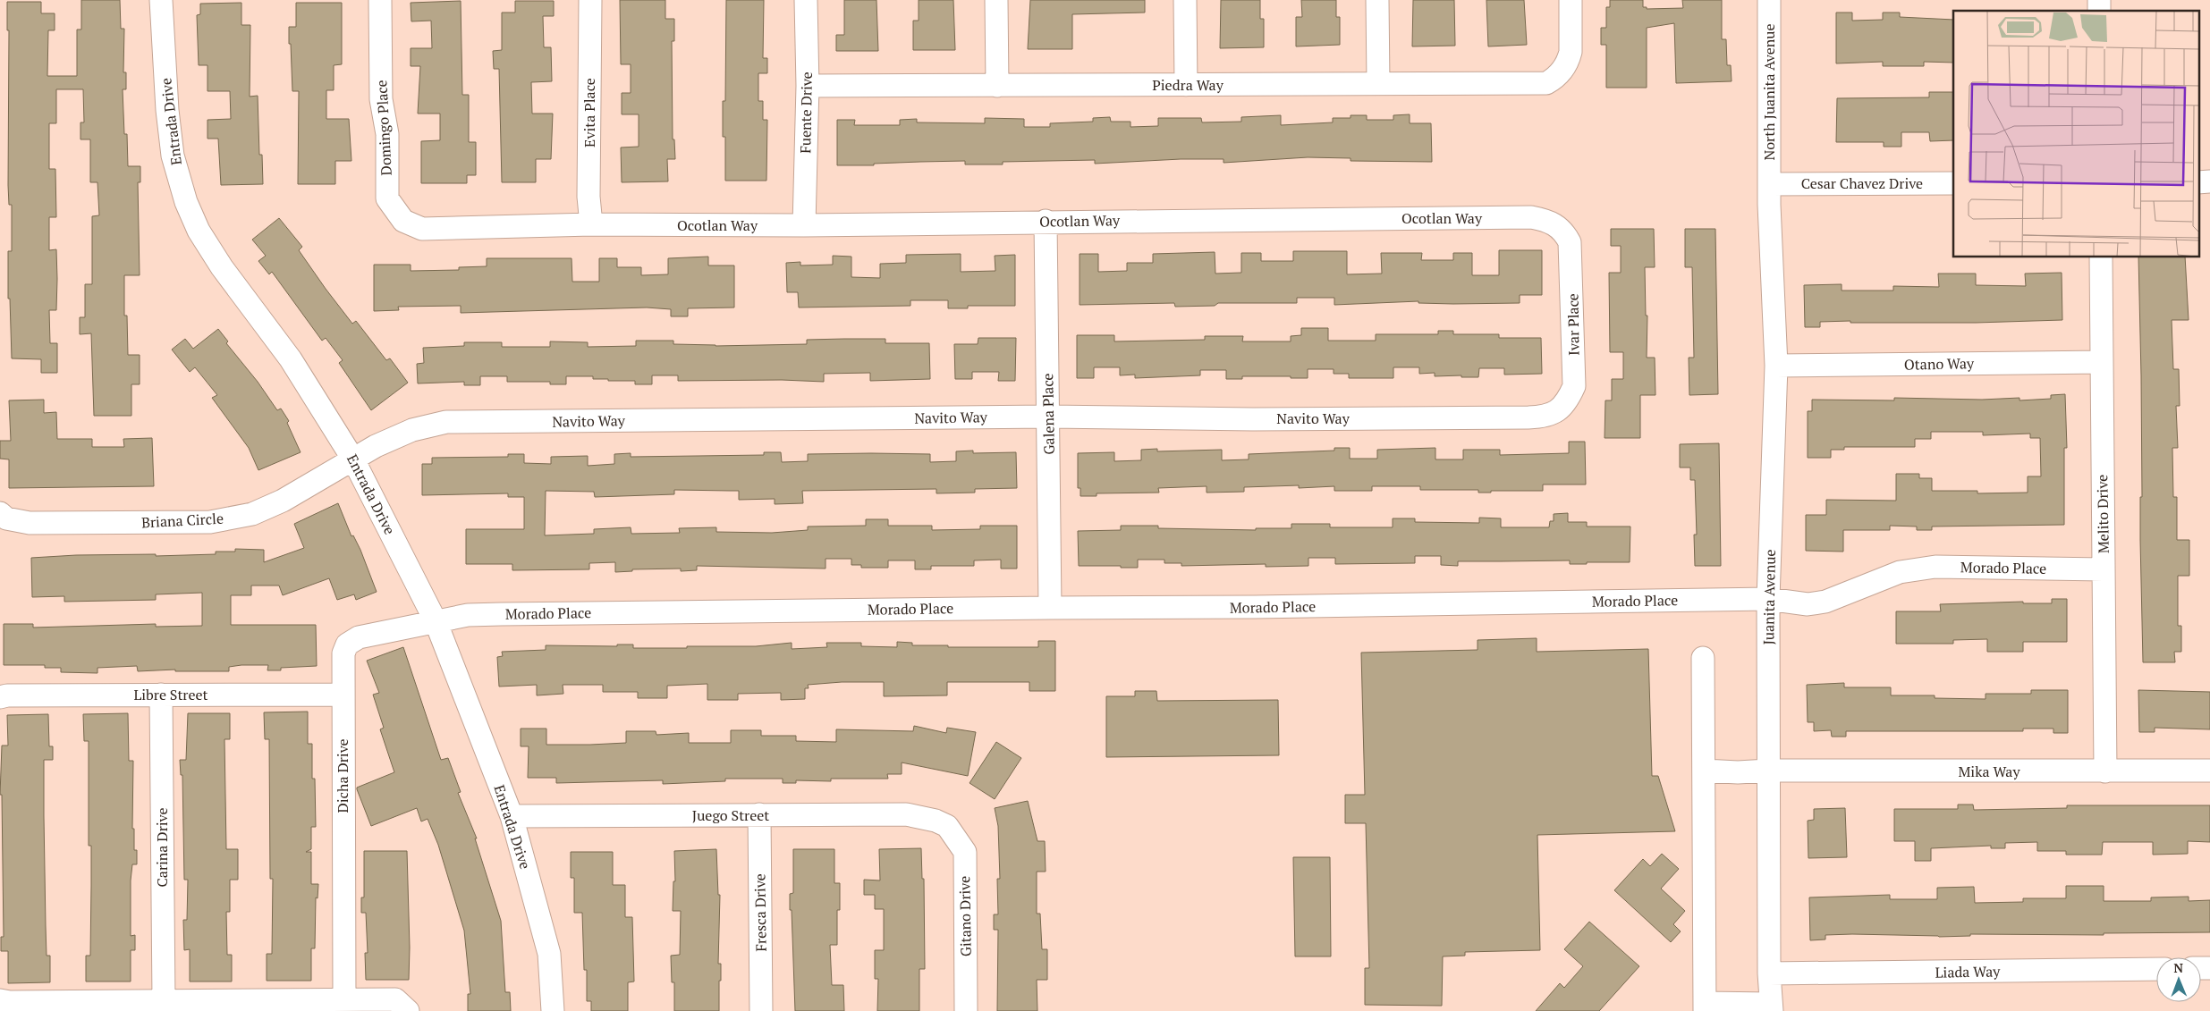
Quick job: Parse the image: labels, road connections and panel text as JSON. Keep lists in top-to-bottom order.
{
  "streets": {
    "street": [
      "Piedra Way",
      "North Juanita Avenue",
      "Evita Place",
      "Fuente Drive",
      "Entrada Drive",
      "Domingo Place",
      "Cesar Chavez Drive",
      "Ocotlan Way",
      "Ivar Place",
      "Otano Way",
      "Galena Place",
      "Navito Way",
      "Melito Drive",
      "Briana Circle",
      "Morado Place",
      "Juanita Avenue",
      "Libre Street",
      "Mika Way",
      "Dicha Drive",
      "Juego Street",
      "Carina Drive",
      "Fresca Drive",
      "Gitano Drive",
      "Liada Way"
    ]
  },
  "crossings": [
    ["Piedra Way", "Fuente Drive"],
    ["North Juanita Avenue", "Cesar Chavez Drive"],
    ["North Juanita Avenue", "Juanita Avenue"],
    ["Evita Place", "Domingo Place"],
    ["Evita Place", "Ocotlan Way"],
    ["Fuente Drive", "Ocotlan Way"],
    ["Entrada Drive", "Navito Way"],
    ["Entrada Drive", "Briana Circle"],
    ["Entrada Drive", "Morado Place"],
    ["Entrada Drive", "Dicha Drive"],
    ["Entrada Drive", "Juego Street"],
    ["Domingo Place", "Ocotlan Way"],
    ["Cesar Chavez Drive", "Juanita Avenue"],
    ["Ocotlan Way", "Ivar Place"],
    ["Ocotlan Way", "Galena Place"],
    ["Ivar Place", "Navito Way"],
    ["Otano Way", "Melito Drive"],
    ["Otano Way", "Juanita Avenue"],
    ["Galena Place", "Navito Way"],
    ["Galena Place", "Morado Place"],
    ["Navito Way", "Briana Circle"],
    ["Melito Drive", "Morado Place"],
    ["Melito Drive", "Mika Way"],
    ["Morado Place", "Juanita Avenue"],
    ["Morado Place", "Dicha Drive"],
    ["Juanita Avenue", "Mika Way"],
    ["Juanita Avenue", "Liada Way"],
    ["Libre Street", "Dicha Drive"],
    ["Libre Street", "Carina Drive"],
    ["Juego Street", "Fresca Drive"],
    ["Juego Street", "Gitano Drive"]
  ],
  "north": "top"
}
